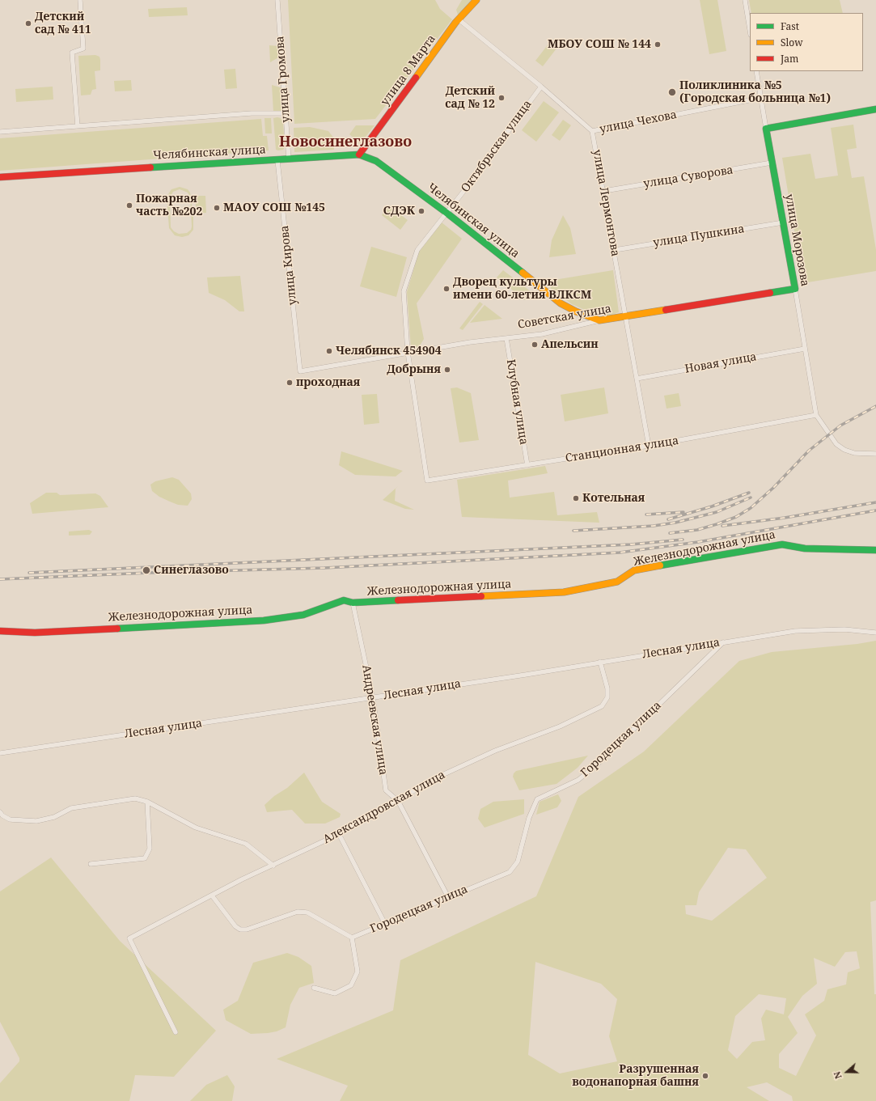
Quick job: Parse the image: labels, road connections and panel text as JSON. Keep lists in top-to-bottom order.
{
  "streets": {
    "street": [
      "улица 8 Марта",
      "улица Громова",
      "улица Чехова",
      "Октябрьская улица",
      "Челябинская улица",
      "улица Суворова",
      "улица Лермонтова",
      "улица Пушкина",
      "улица Морозова",
      "улица Кирова",
      "Советская улица",
      "Новая улица",
      "Клубная улица",
      "Станционная улица",
      "Железнодорожная улица",
      "Лесная улица",
      "Андреевская улица",
      "Городецкая улица",
      "Александровская улица"
    ]
  },
  "crossings": [
    ["улица 8 Марта", "Челябинская улица"],
    ["улица Громова", "Челябинская улица"],
    ["улица Чехова", "улица Лермонтова"],
    ["улица Чехова", "улица Морозова"],
    ["Октябрьская улица", "Челябинская улица"],
    ["Октябрьская улица", "Советская улица"],
    ["Октябрьская улица", "Станционная улица"],
    ["Челябинская улица", "улица Кирова"],
    ["Челябинская улица", "Советская улица"],
    ["улица Суворова", "улица Лермонтова"],
    ["улица Суворова", "улица Морозова"],
    ["улица Лермонтова", "улица Пушкина"],
    ["улица Лермонтова", "Советская улица"],
    ["улица Лермонтова", "Новая улица"],
    ["улица Лермонтова", "Станционная улица"],
    ["улица Пушкина", "улица Морозова"],
    ["улица Морозова", "Советская улица"],
    ["улица Морозова", "Новая улица"],
    ["улица Морозова", "Станционная улица"],
    ["улица Кирова", "Советская улица"],
    ["Советская улица", "Клубная улица"],
    ["Клубная улица", "Станционная улица"],
    ["Железнодорожная улица", "Андреевская улица"],
    ["Лесная улица", "Андреевская улица"],
    ["Лесная улица", "Городецкая улица"],
    ["Лесная улица", "Александровская улица"],
    ["Андреевская улица", "Городецкая улица"],
    ["Андреевская улица", "Александровская улица"]
  ],
  "districts": ["Новосинеглазово"],
  "places": [
    "Детский сад № 411",
    "МБОУ СОШ № 144",
    "Поликлиника №5 (Городская больница №1)",
    "Детский сад № 12",
    "Пожарная часть №202",
    "МАОУ СОШ №145",
    "СДЭК",
    "Дворец культуры имени 60-летия ВЛКСМ",
    "Апельсин",
    "Челябинск 454904",
    "Добрыня",
    "проходная",
    "Котельная",
    "Синеглазово",
    "Разрушенная водонапорная башня"
  ],
  "legend": ["Fast", "Slow", "Jam"],
  "north": "left"
}
